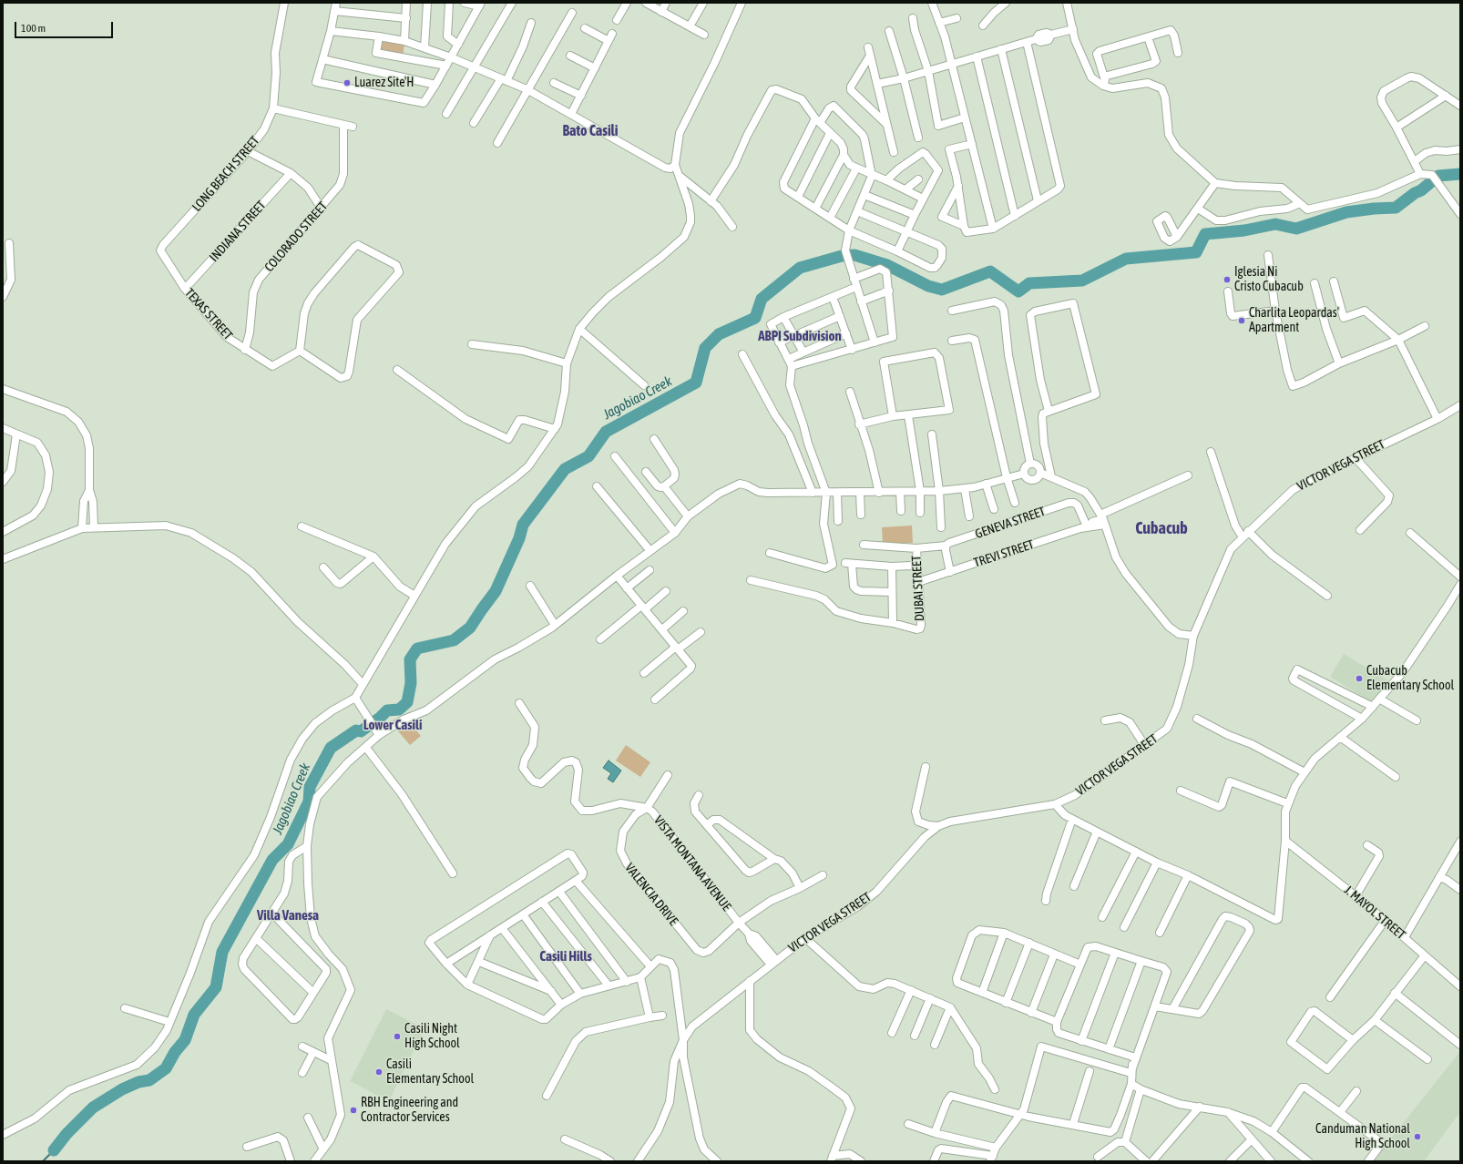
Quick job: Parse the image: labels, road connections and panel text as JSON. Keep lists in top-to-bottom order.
{
  "streets": {
    "street": [
      "LONG BEACH STREET",
      "INDIANA STREET",
      "COLORADO STREET",
      "TEXAS STREET",
      "VICTOR VEGA STREET",
      "GENEVA STREET",
      "TREVI STREET",
      "DUBAI STREET",
      "VISTA MONTANA AVENUE",
      "VALENCIA DRIVE",
      "J. MAYOL STREET"
    ]
  },
  "crossings": [
    ["LONG BEACH STREET", "TEXAS STREET"],
    ["INDIANA STREET", "TEXAS STREET"],
    ["COLORADO STREET", "TEXAS STREET"],
    ["VICTOR VEGA STREET", "VISTA MONTANA AVENUE"],
    ["GENEVA STREET", "TREVI STREET"],
    ["GENEVA STREET", "DUBAI STREET"],
    ["TREVI STREET", "DUBAI STREET"],
    ["VISTA MONTANA AVENUE", "VALENCIA DRIVE"]
  ],
  "districts": [
    "Bato Casili",
    "ABPI Subdivision",
    "Cubacub",
    "Lower Casili",
    "Villa Vanesa",
    "Casili Hills"
  ],
  "water": ["Jagobiao Creek"],
  "places": [
    "Luarez Site'H",
    "Iglesia Ni Cristo Cubacub",
    "Charlita Leopardas' Apartment",
    "Cubacub Elementary School",
    "Casili Night High School",
    "Casili Elementary School",
    "RBH Engineering and Contractor Services",
    "Canduman National High School"
  ],
  "scale_bar": "100 m"
}
